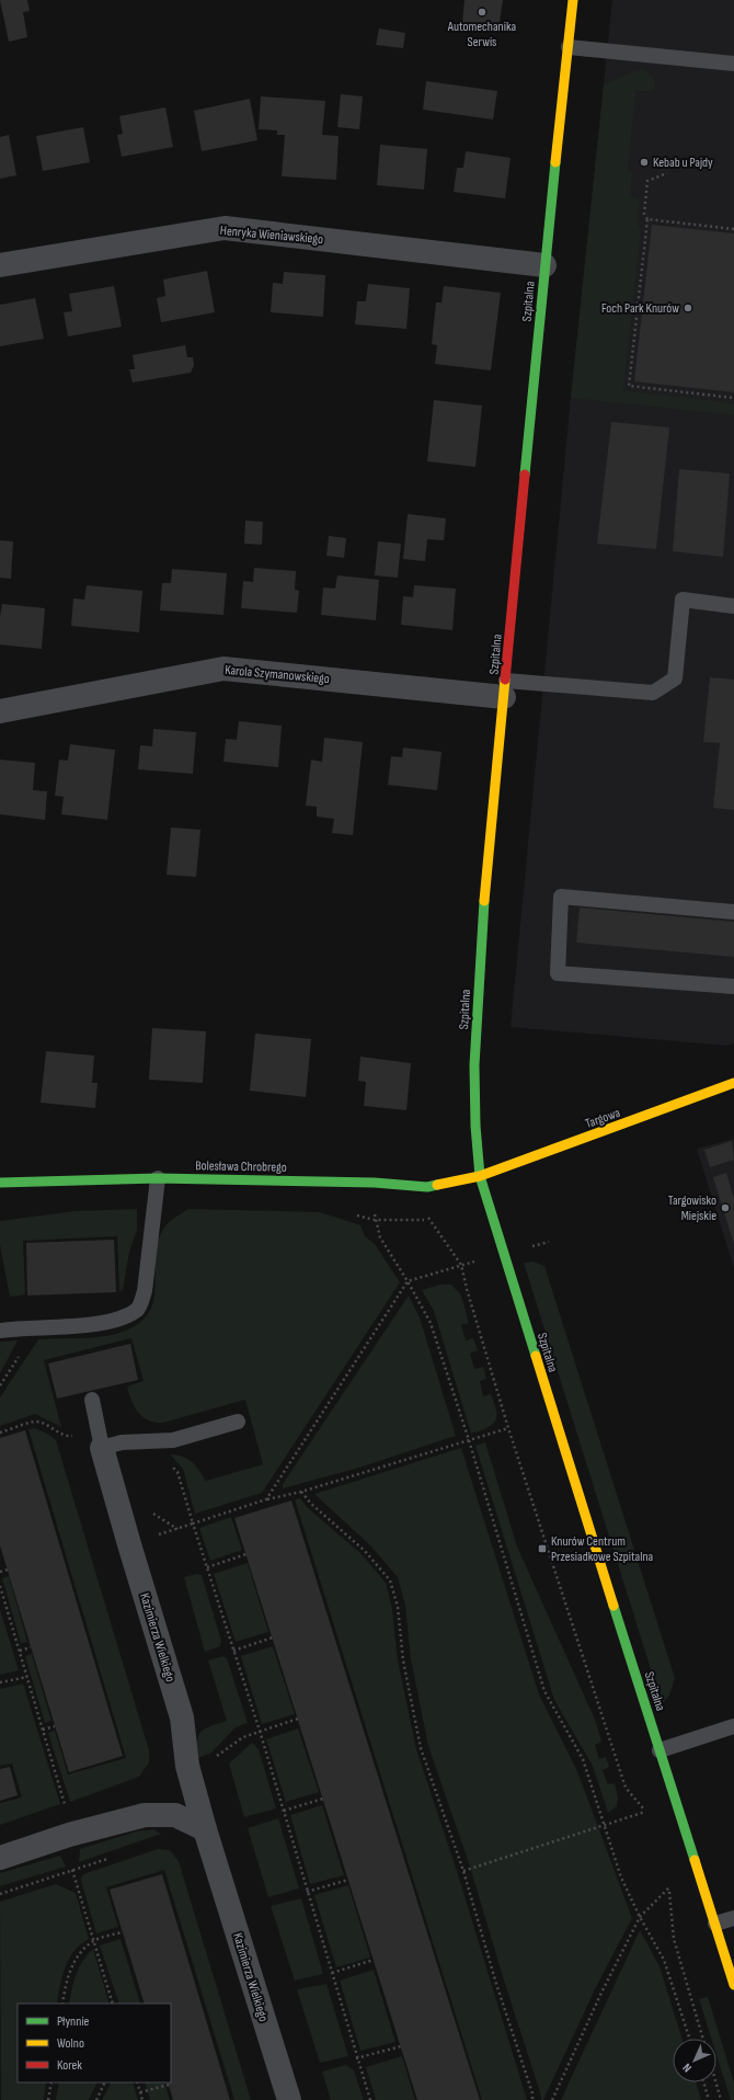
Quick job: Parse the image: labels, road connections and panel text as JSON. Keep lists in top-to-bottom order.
{
  "streets": {
    "street": [
      "Henryka Wieniawskiego",
      "Szpitalna",
      "Karola Szymanowskiego",
      "Targowa",
      "Bolesława Chrobrego",
      "Kazimierza Wielkiego"
    ]
  },
  "crossings": [
    ["Henryka Wieniawskiego", "Szpitalna"],
    ["Szpitalna", "Karola Szymanowskiego"],
    ["Szpitalna", "Targowa"],
    ["Szpitalna", "Bolesława Chrobrego"],
    ["Targowa", "Bolesława Chrobrego"]
  ],
  "places": {
    "other": [
      "Automechanika Serwis",
      "Kebab u Pajdy",
      "Foch Park Knurów",
      "Targowisko Miejskie"
    ],
    "transit": ["Knurów Centrum Przesiadkowe Szpitalna"]
  },
  "legend": ["Płynnie", "Wolno", "Korek"],
  "north": "bottom left"
}
